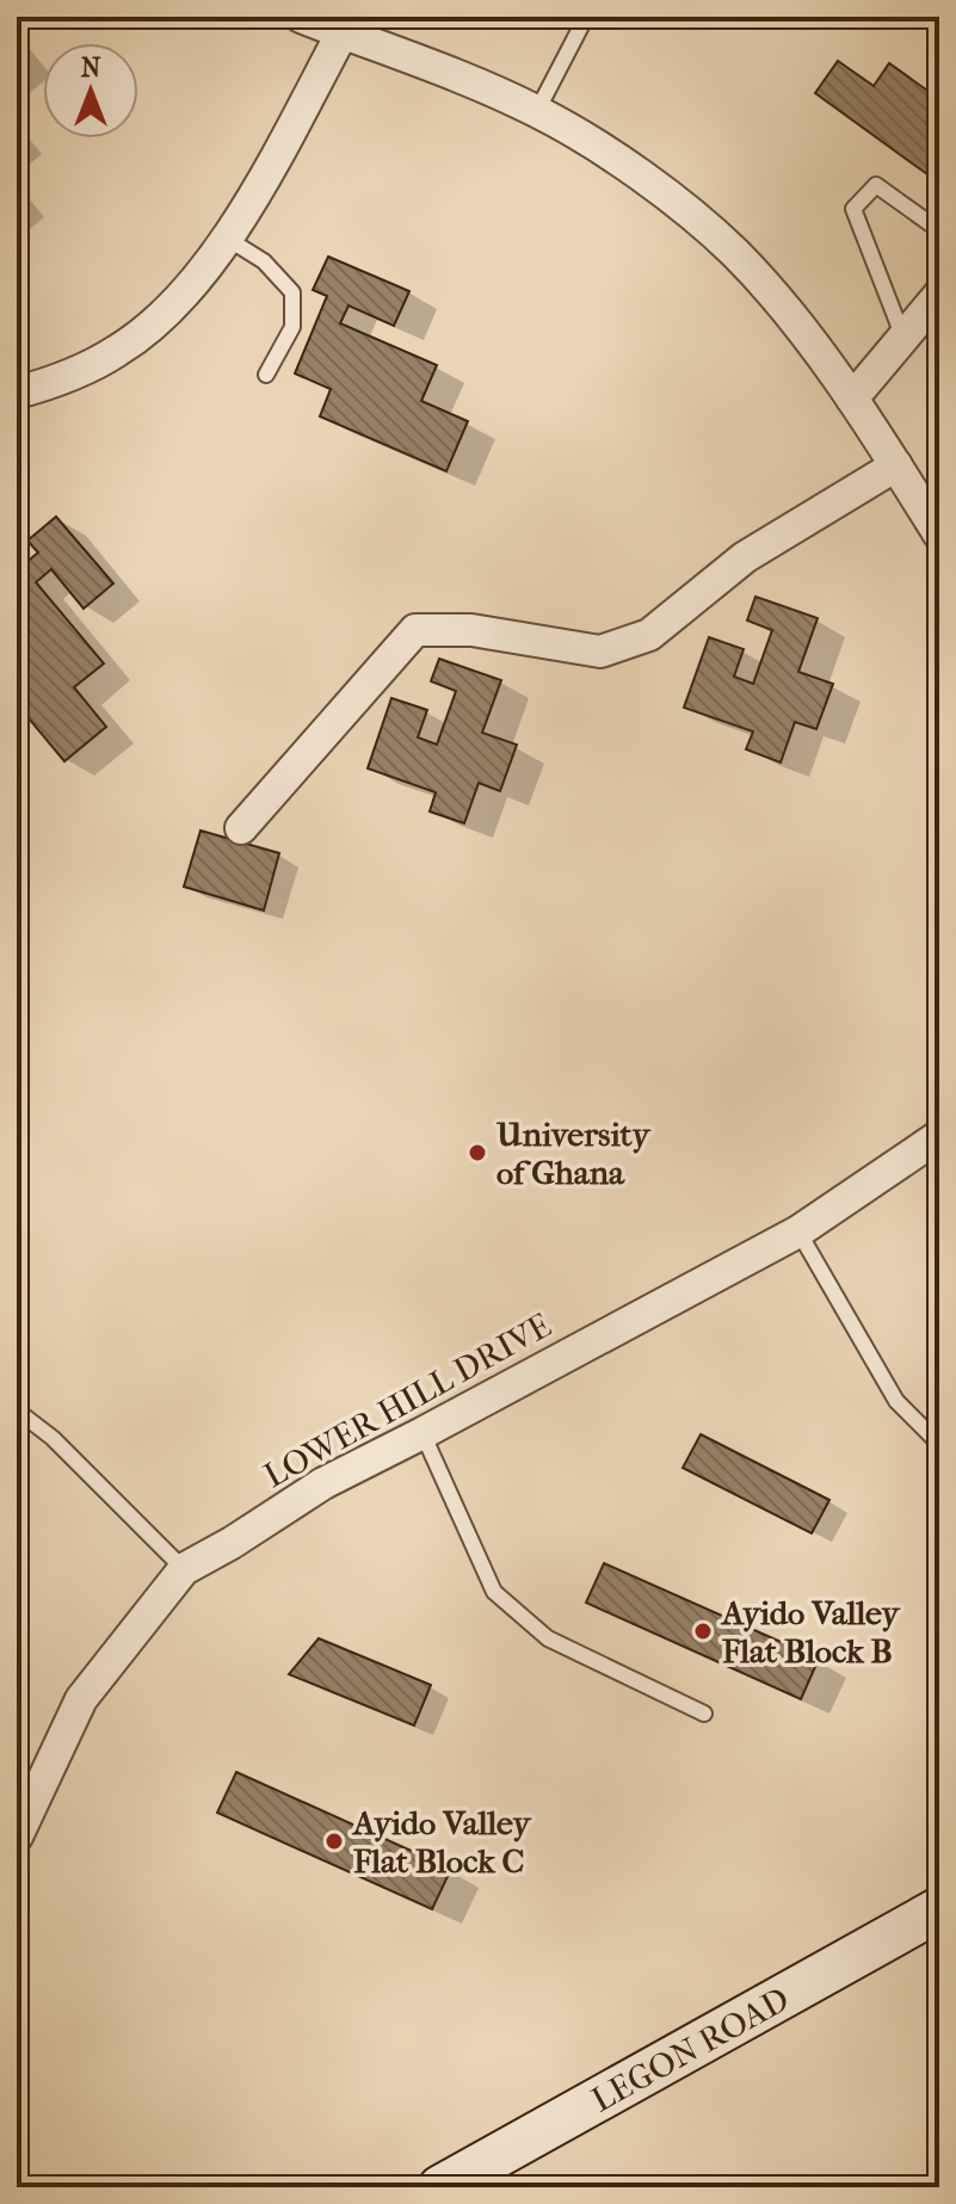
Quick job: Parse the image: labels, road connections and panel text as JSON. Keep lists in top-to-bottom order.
{
  "streets": {
    "street": ["LOWER HILL DRIVE", "LEGON ROAD"]
  },
  "places": ["University of Ghana", "Ayido Valley Flat Block B", "Ayido Valley Flat Block C"],
  "north": "top"
}
